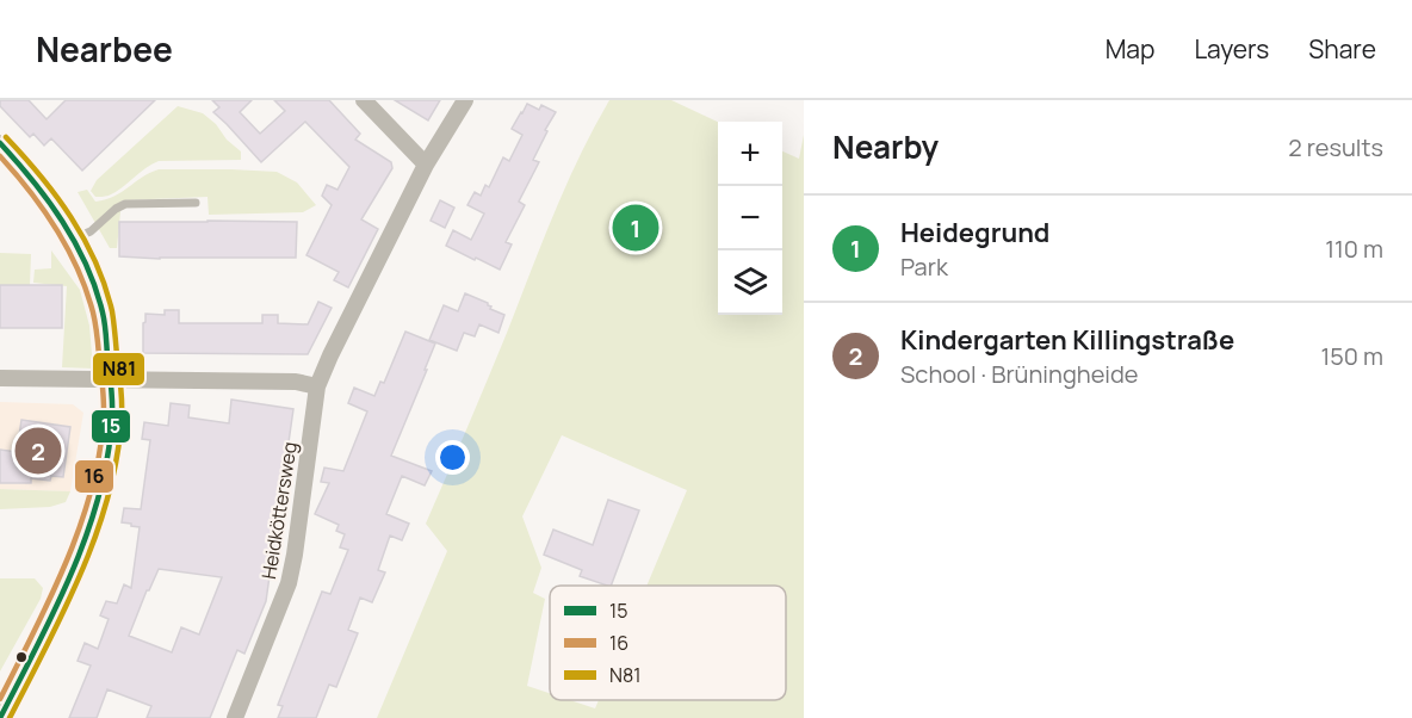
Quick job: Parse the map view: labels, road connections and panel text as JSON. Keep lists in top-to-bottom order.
{
  "streets": {
    "street": ["Heidköttersweg"]
  },
  "lines": ["transit line N81", "transit line 15", "transit line 16"],
  "legend": ["15", "16", "N81"],
  "page": {
    "header": "Nearbee",
    "nav": ["Map", "Layers", "Share"],
    "heading": ["Nearby", "2 results"],
    "map_buttons": ["+", "−"],
    "list": [
      {
        "mark": "1",
        "name": "Heidegrund",
        "note": "Park",
        "value": "110 m"
      },
      {
        "mark": "2",
        "name": "Kindergarten Killingstraße",
        "note": "School · Brüningheide",
        "value": "150 m"
      }
    ],
    "pins": ["1", "2"]
  }
}
